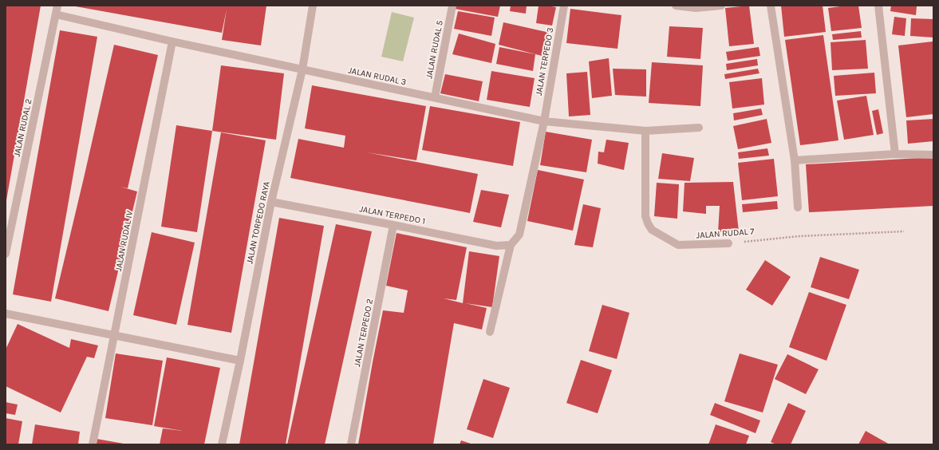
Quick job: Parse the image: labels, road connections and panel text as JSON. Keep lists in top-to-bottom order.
{
  "streets": {
    "street": [
      "JALAN RUDAL 5",
      "JALAN TERPEDO 3",
      "JALAN RUDAL 3",
      "JALAN RUDAL 2",
      "JALAN TERPEDO 1",
      "JALAN TORPEDO RAYA",
      "JALAN RUDAL 7",
      "JALAN RUDAL IV",
      "JALAN TERPEDO 2"
    ]
  },
  "crossings": [
    ["JALAN RUDAL 5", "JALAN RUDAL 3"],
    ["JALAN TERPEDO 3", "JALAN RUDAL 3"],
    ["JALAN TERPEDO 3", "JALAN TERPEDO 1"],
    ["JALAN RUDAL 3", "JALAN RUDAL 2"],
    ["JALAN RUDAL 3", "JALAN TORPEDO RAYA"],
    ["JALAN RUDAL 3", "JALAN RUDAL 7"],
    ["JALAN RUDAL 3", "JALAN RUDAL IV"],
    ["JALAN TERPEDO 1", "JALAN TORPEDO RAYA"],
    ["JALAN TERPEDO 1", "JALAN TERPEDO 2"]
  ]
}
